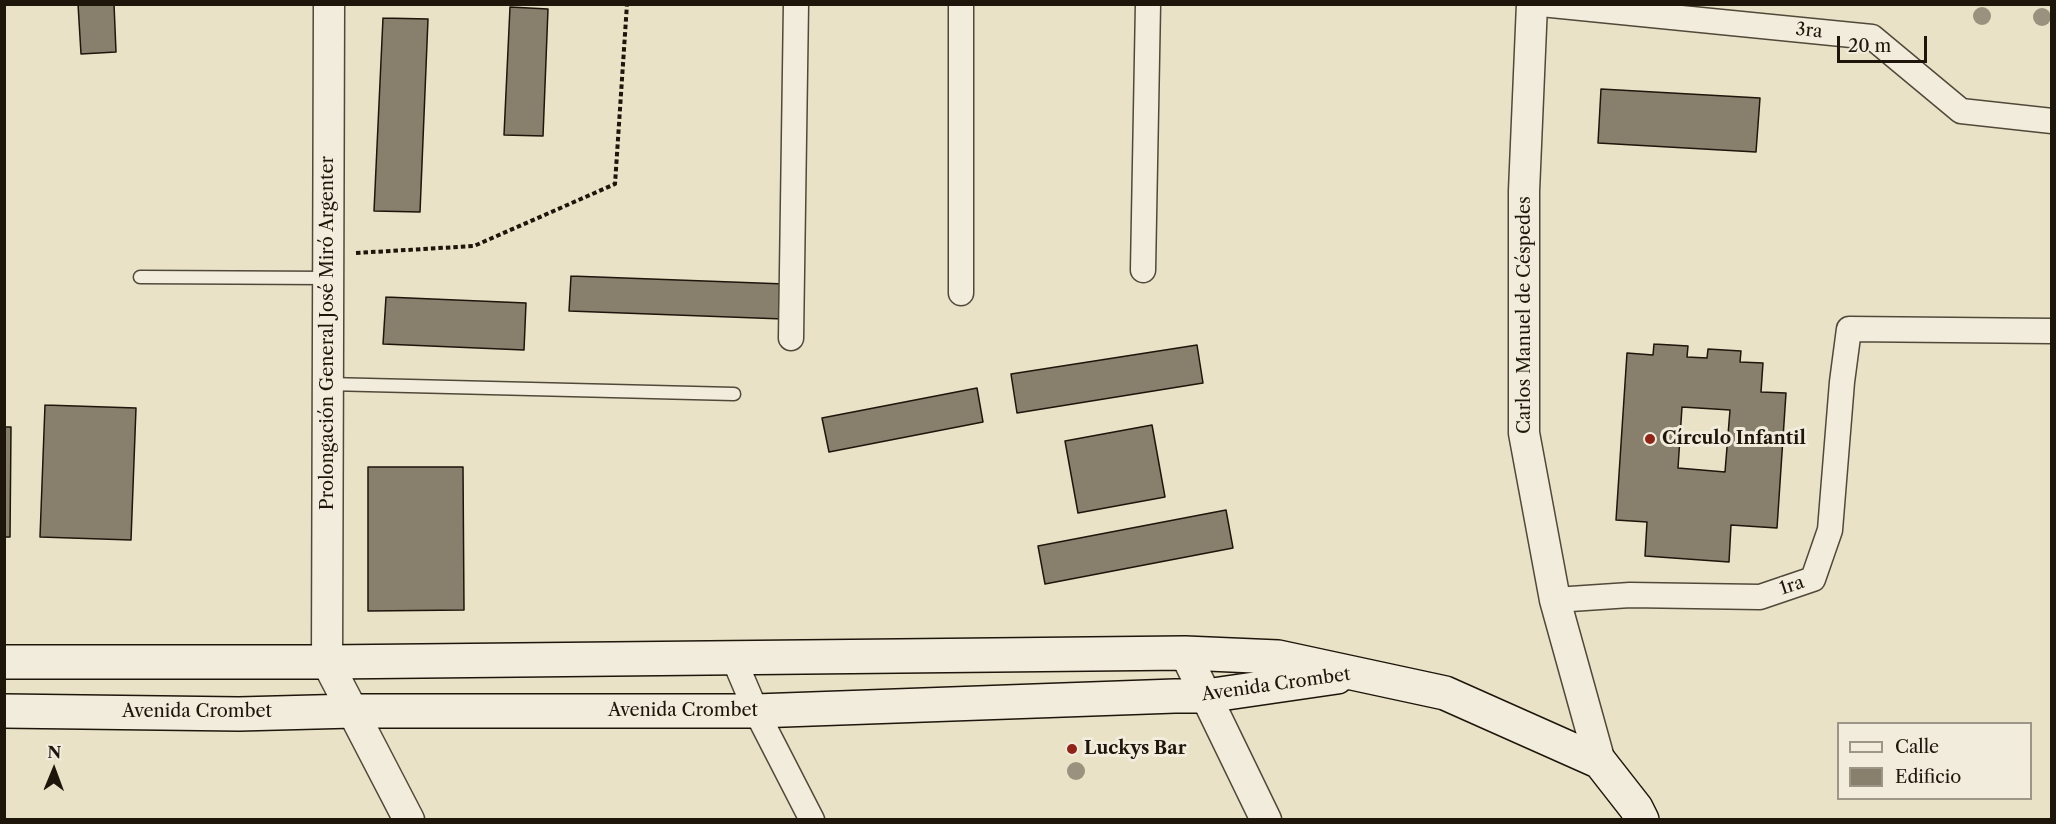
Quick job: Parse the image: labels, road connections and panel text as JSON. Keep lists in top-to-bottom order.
{
  "streets": {
    "main road": ["Carlos Manuel de Céspedes", "Avenida Crombet"],
    "street": ["3ra", "Prolongación General José Miró Argenter", "1ra"]
  },
  "crossings": [
    ["Carlos Manuel de Céspedes", "1ra"],
    ["Carlos Manuel de Céspedes", "Avenida Crombet"],
    ["Prolongación General José Miró Argenter", "Avenida Crombet"]
  ],
  "places": ["Círculo Infantil", "Luckys Bar"],
  "legend": ["Calle", "Edificio"],
  "scale_bar": "20 m",
  "north": "top"
}
